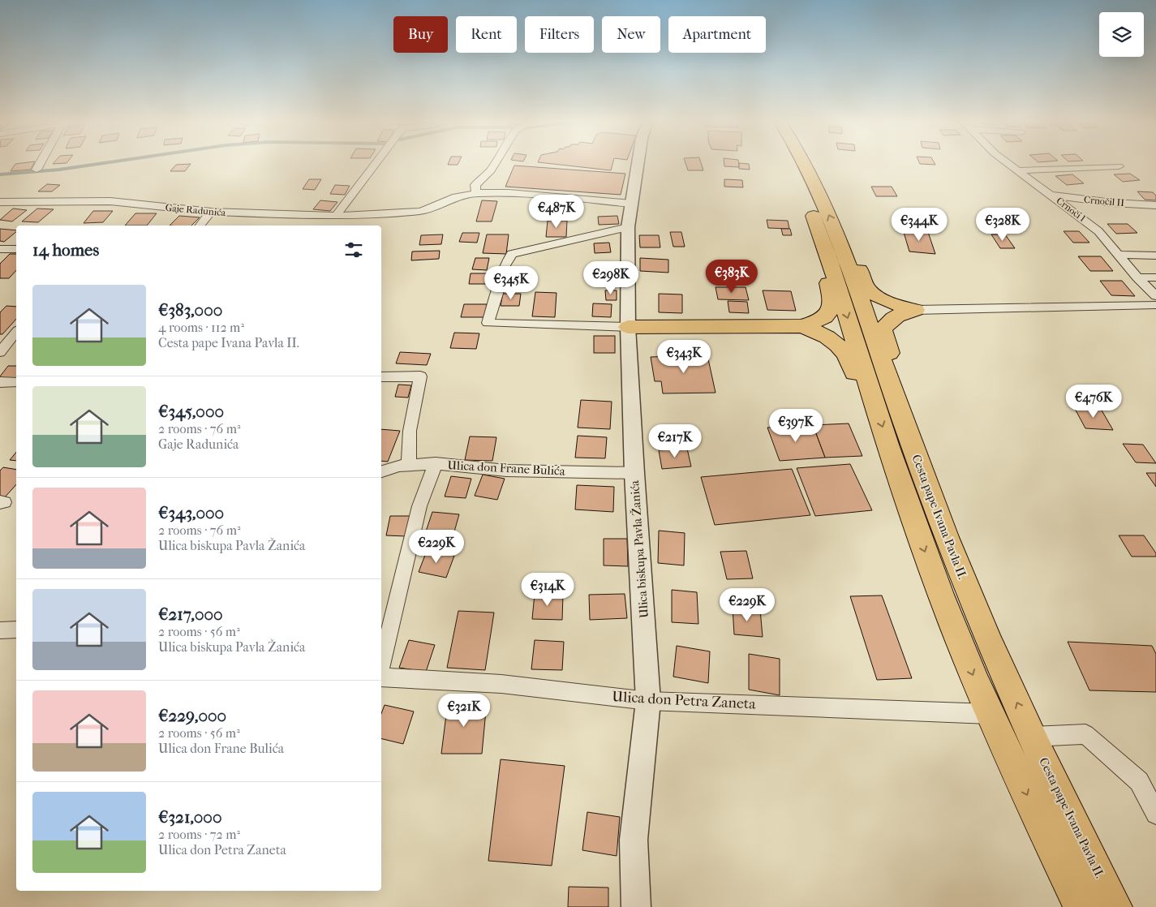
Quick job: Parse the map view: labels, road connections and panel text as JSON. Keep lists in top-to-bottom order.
{
  "streets": {
    "main road": ["Cesta pape Ivana Pavla II."],
    "street": [
      "Crnočil II",
      "Crnoči l",
      "Gaje Radunića",
      "Ulica don Frane Bulića",
      "Ulica biskupa Pavla Žanića",
      "Ulica don Petra Zaneta"
    ]
  },
  "crossings": [
    ["Crnočil II", "Crnoči l"],
    ["Gaje Radunića", "Ulica biskupa Pavla Žanića"],
    ["Ulica don Frane Bulića", "Ulica biskupa Pavla Žanića"],
    ["Cesta pape Ivana Pavla II.", "Ulica don Petra Zaneta"],
    ["Ulica biskupa Pavla Žanića", "Ulica don Petra Zaneta"]
  ],
  "page": {
    "chip": [
      "Buy",
      "Rent",
      "Filters",
      "New",
      "Apartment"
    ],
    "price": [
      "€487K",
      "€344K",
      "€328K",
      "€383K",
      "€298K",
      "€345K",
      "€343K",
      "€476K",
      "€397K",
      "€217K",
      "€229K",
      "€314K",
      "€229K",
      "€321K"
    ],
    "heading": "14 homes",
    "list": [
      {
        "name": "€383,000",
        "note": "4 rooms · 112 m² · Cesta pape Ivana Pavla II."
      },
      {
        "name": "€345,000",
        "note": "2 rooms · 76 m² · Gaje Radunića"
      },
      {
        "name": "€343,000",
        "note": "2 rooms · 76 m² · Ulica biskupa Pavla Žanića"
      },
      {
        "name": "€217,000",
        "note": "2 rooms · 56 m² · Ulica biskupa Pavla Žanića"
      },
      {
        "name": "€229,000",
        "note": "2 rooms · 56 m² · Ulica don Frane Bulića"
      },
      {
        "name": "€321,000",
        "note": "2 rooms · 72 m² · Ulica don Petra Zaneta"
      }
    ]
  }
}
